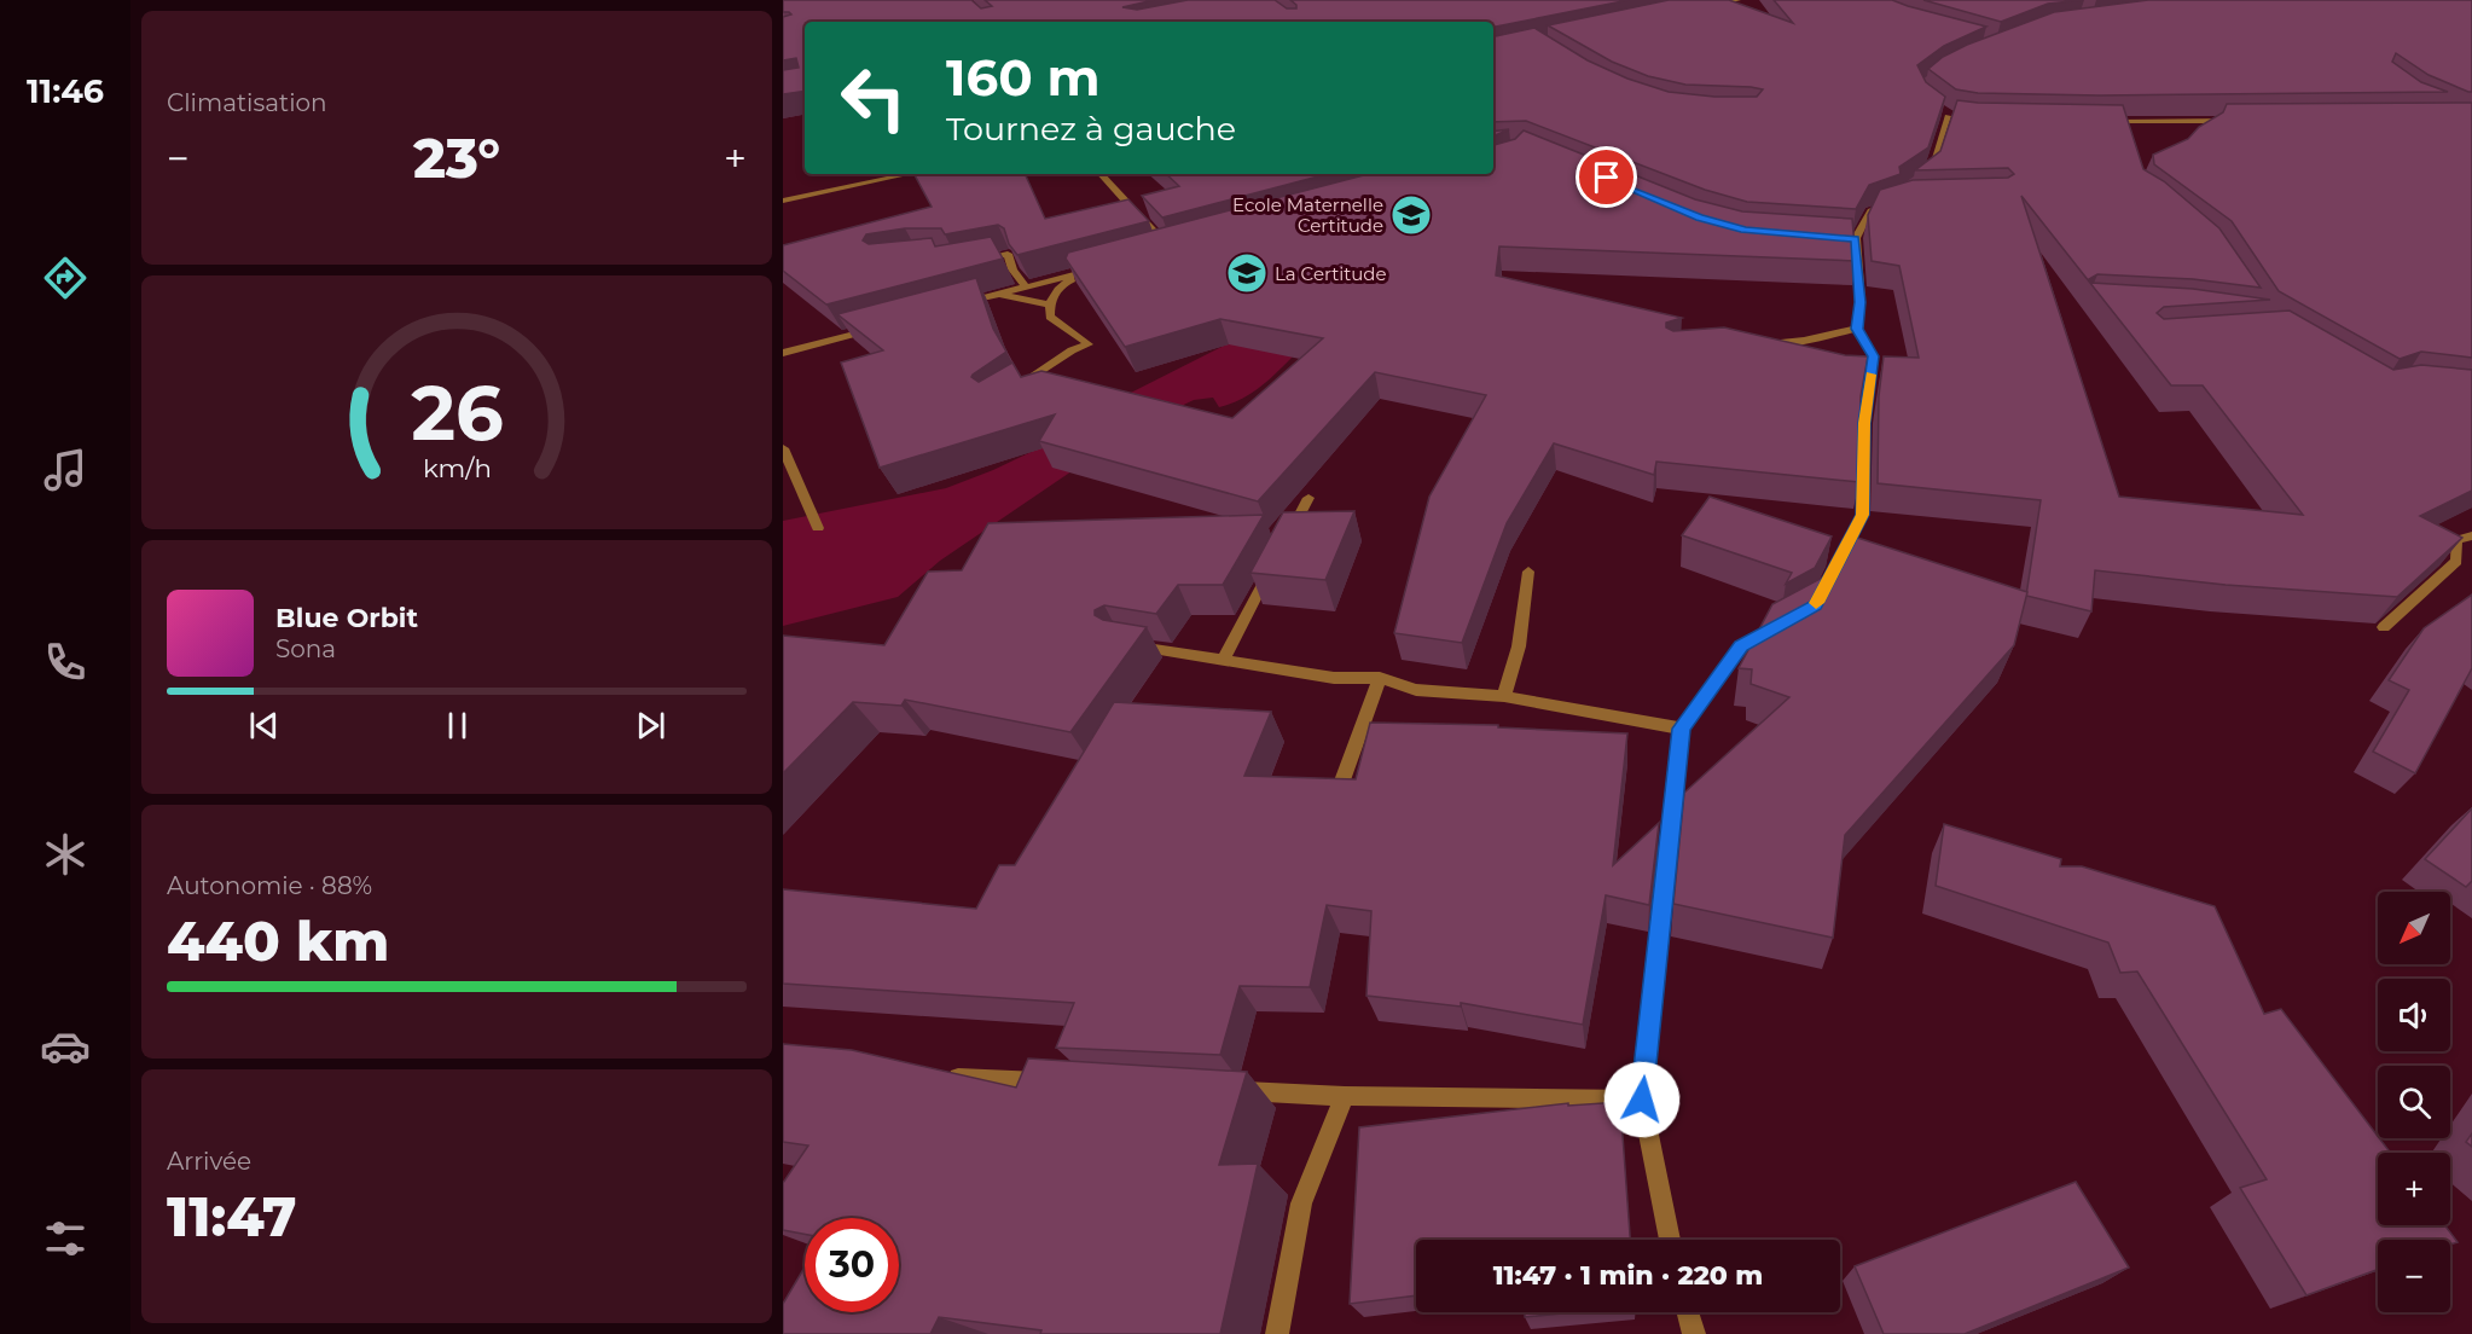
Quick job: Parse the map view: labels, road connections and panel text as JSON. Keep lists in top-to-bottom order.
{
  "places": {
    "school or university": ["Ecole Maternelle Certitude", "La Certitude"]
  },
  "north": "bottom left",
  "page": {
    "tabs": "11:46",
    "tile": [
      "Climatisation",
      ["Autonomie · 88%", "440 km"],
      ["Arrivée", "11:47"]
    ],
    "turn": ["160 m", "Tournez à gauche"],
    "heat": ["−", "23°", "+"],
    "song": ["Blue Orbit", "Sona"],
    "map_buttons": ["+", "−"],
    "limit": "30",
    "trip": "11:47 · 1 min · 220 m",
    "gauge": ["26", "km/h"]
  }
}
